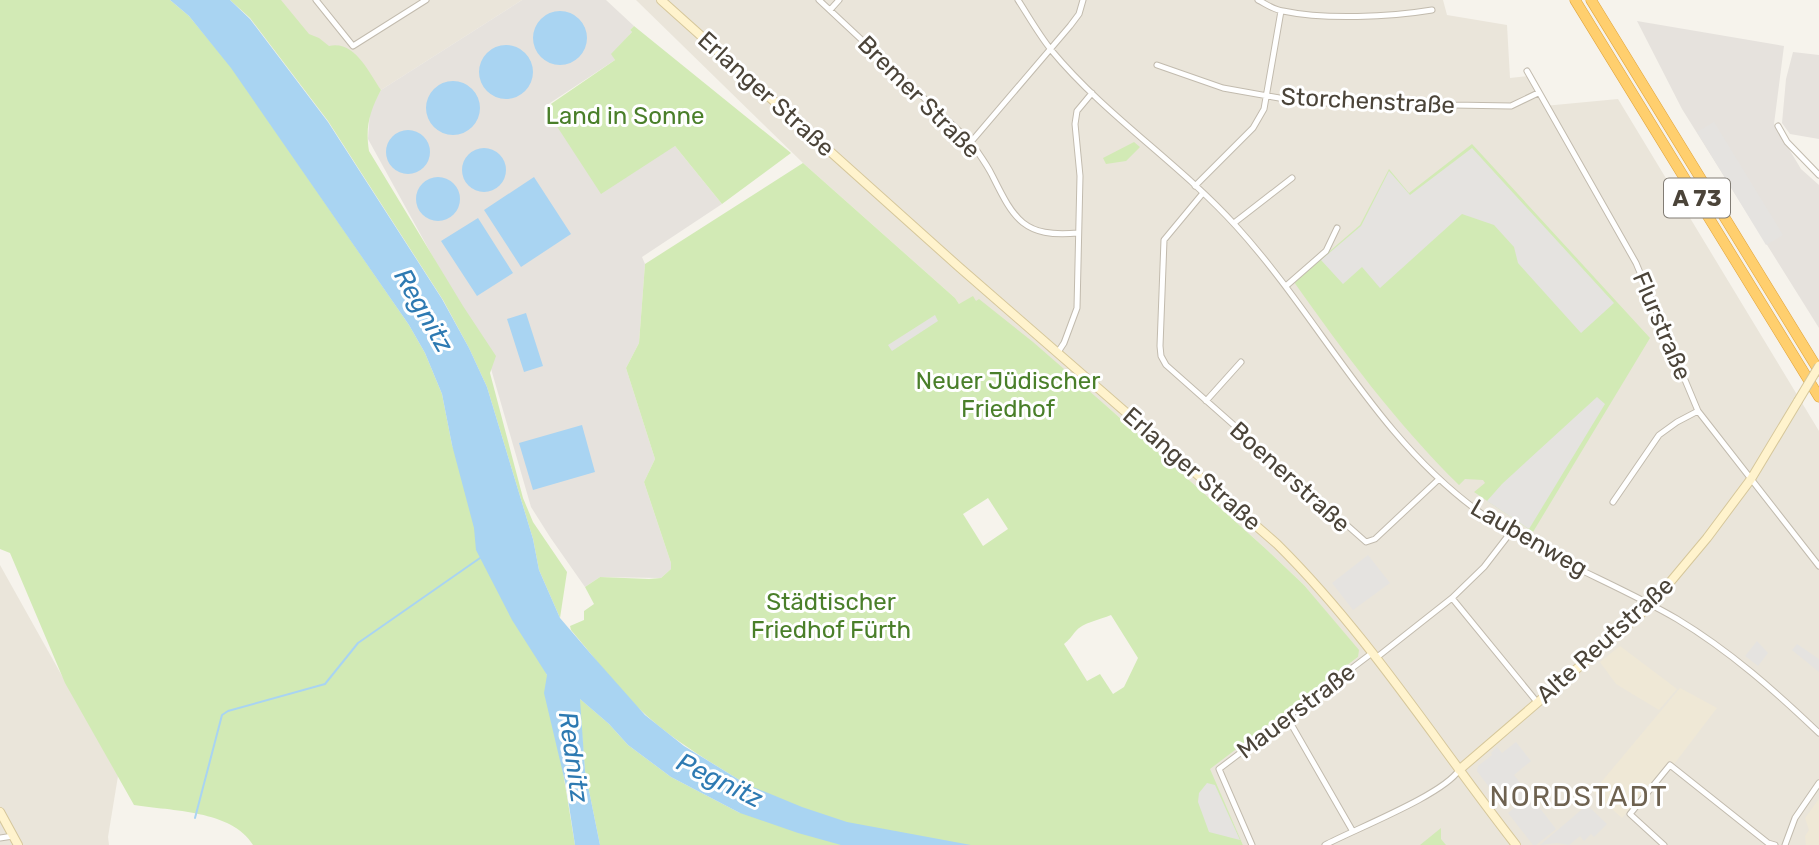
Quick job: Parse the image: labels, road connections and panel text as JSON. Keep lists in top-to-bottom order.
{
  "streets": {
    "highway": ["A 73"],
    "main road": ["Erlanger Straße", "Alte Reutstraße"],
    "street": [
      "Bremer Straße",
      "Storchenstraße",
      "Flurstraße",
      "Boenerstraße",
      "Laubenweg",
      "Mauerstraße"
    ]
  },
  "crossings": [
    ["Erlanger Straße", "Alte Reutstraße"],
    ["Erlanger Straße", "Mauerstraße"],
    ["Storchenstraße", "Flurstraße"],
    ["A 73", "Alte Reutstraße"],
    ["Flurstraße", "Alte Reutstraße"],
    ["Boenerstraße", "Laubenweg"],
    ["Laubenweg", "Alte Reutstraße"],
    ["Laubenweg", "Mauerstraße"]
  ],
  "districts": ["NORDSTADT"],
  "water": ["Regnitz", "Rednitz", "Pegnitz"],
  "parks": ["Land in Sonne", "Neuer Jüdischer Friedhof", "Städtischer Friedhof Fürth"]
}
